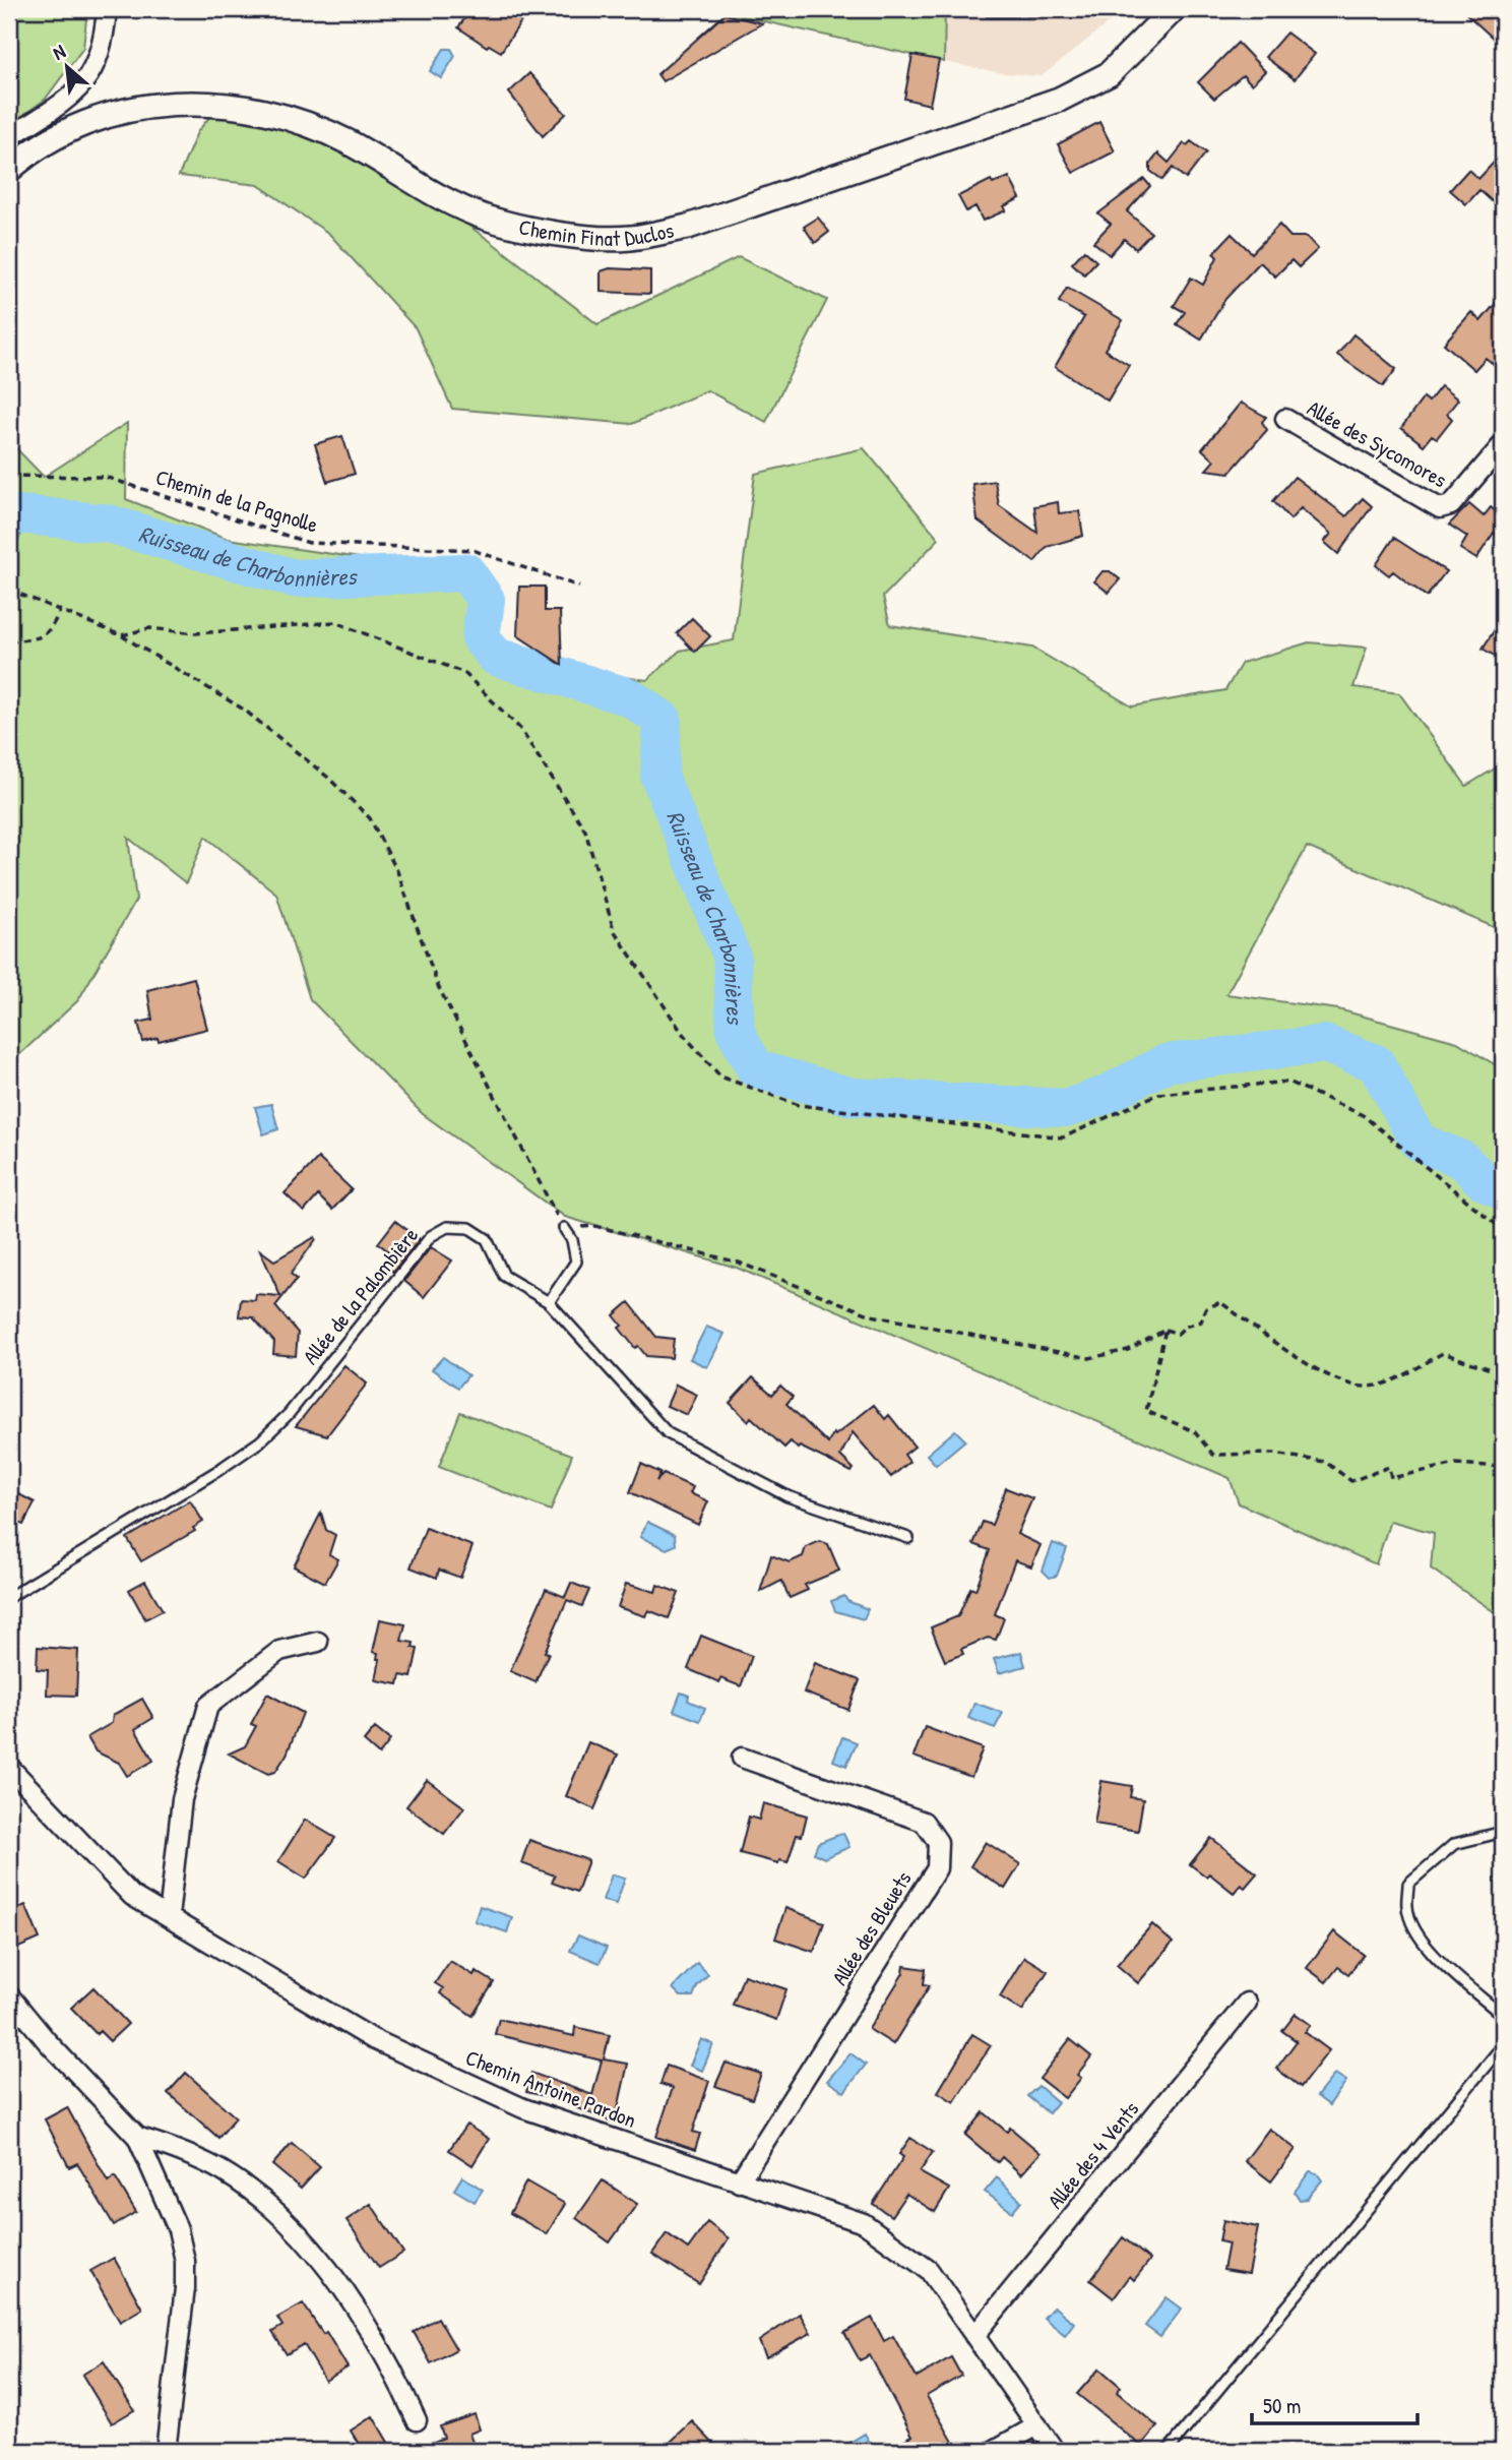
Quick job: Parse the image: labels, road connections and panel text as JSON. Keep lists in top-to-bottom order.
{
  "streets": {
    "main road": ["Chemin Finat Duclos"],
    "street": [
      "Allée des Sycomores",
      "Allée des Bleuets",
      "Chemin Antoine Pardon",
      "Allée des 4 Vents"
    ],
    "lane": ["Allée de la Palombière"],
    "path": ["Chemin de la Pagnolle"]
  },
  "crossings": [
    ["Allée des Bleuets", "Chemin Antoine Pardon"],
    ["Chemin Antoine Pardon", "Allée des 4 Vents"]
  ],
  "water": ["Ruisseau de Charbonnières"],
  "scale_bar": "50 m",
  "north": "top left"
}
